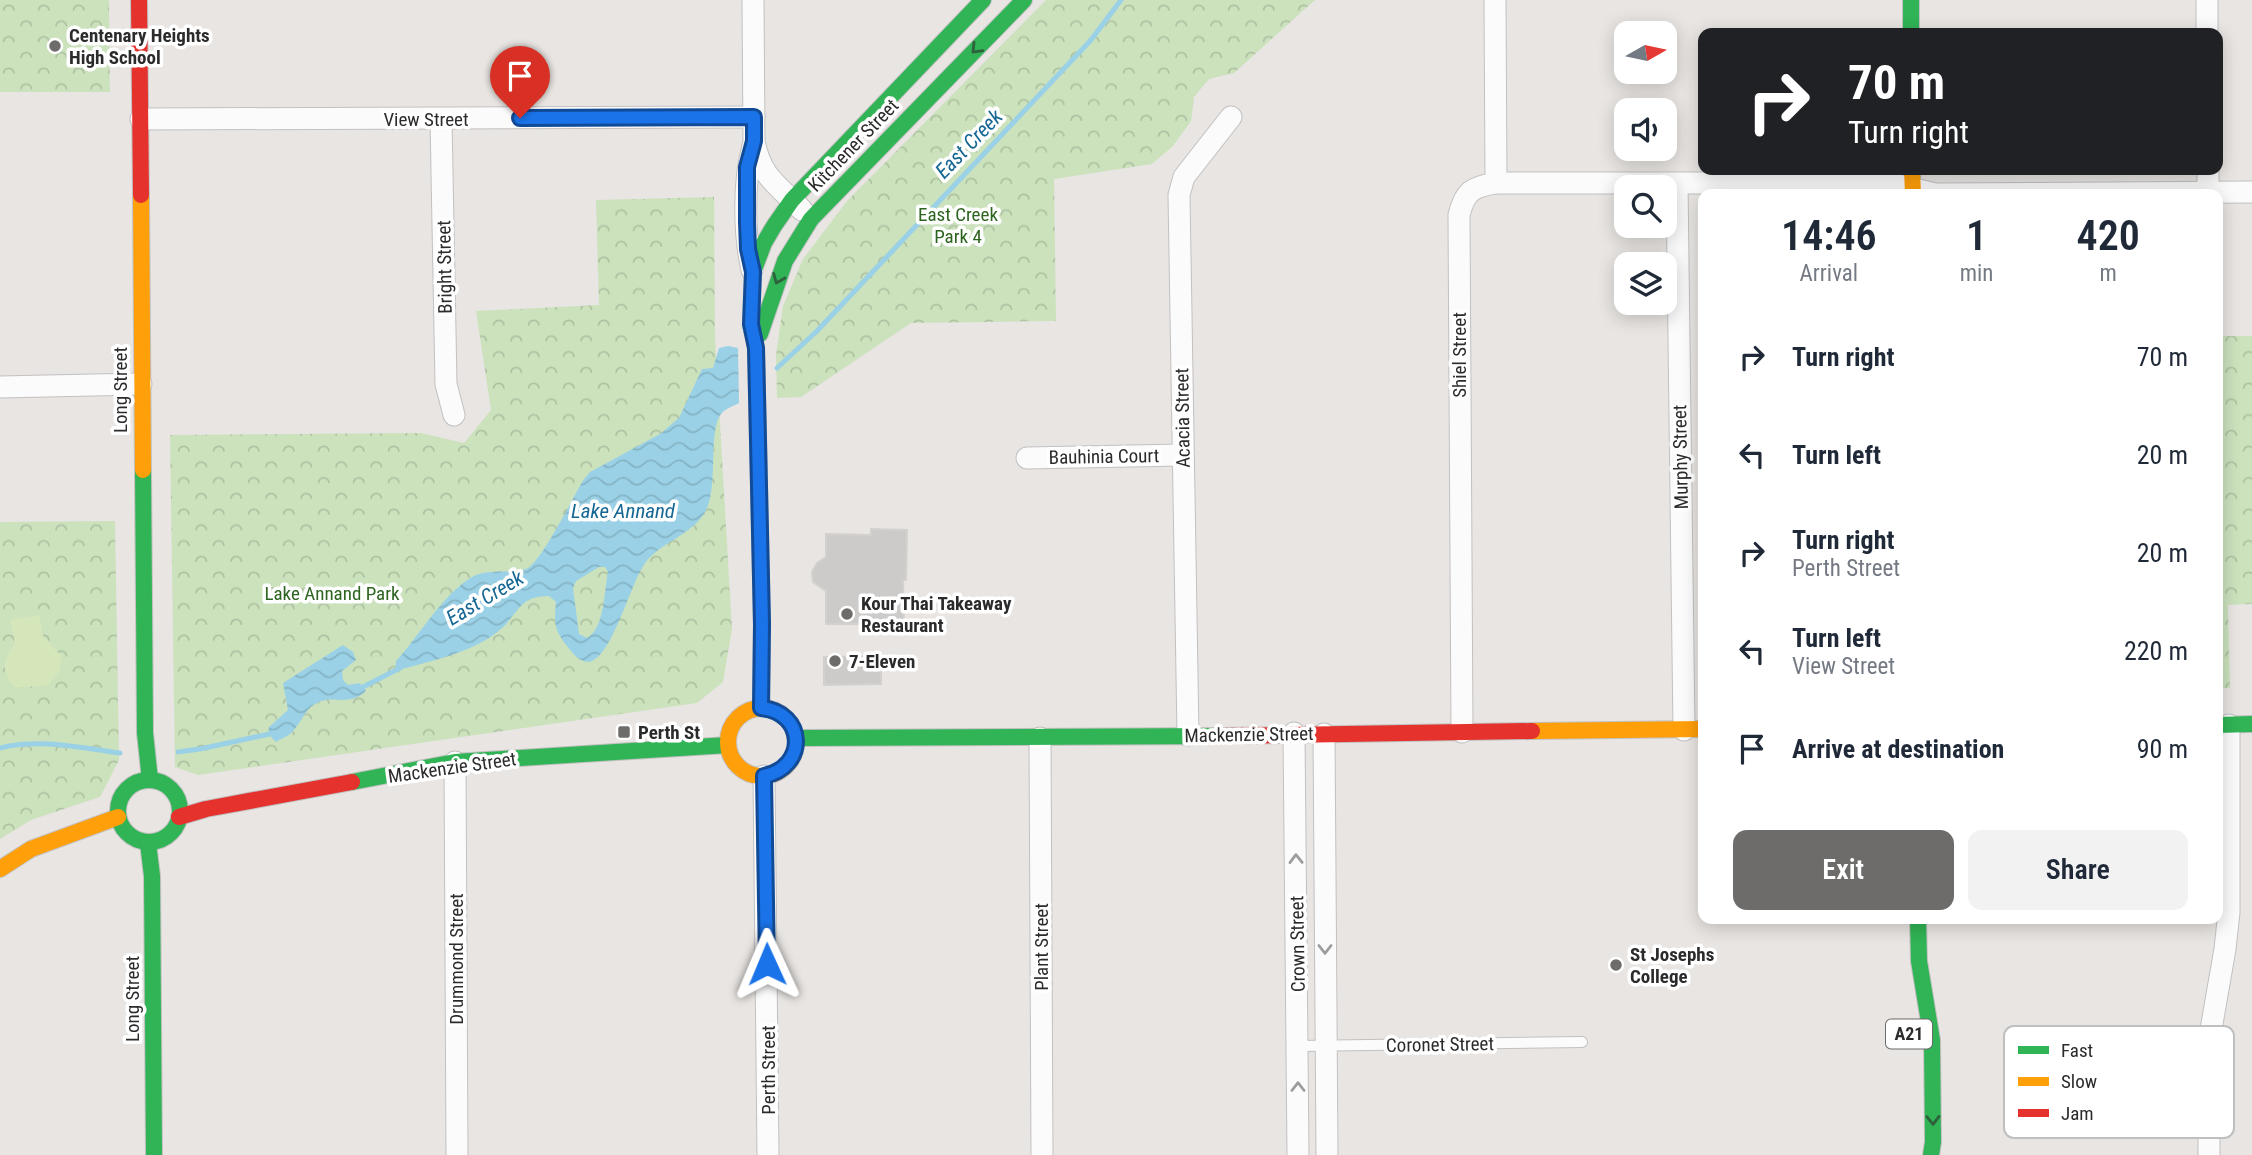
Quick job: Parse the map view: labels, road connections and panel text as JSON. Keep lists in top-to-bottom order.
{
  "streets": {
    "main road": [
      "Kitchener Street",
      "Long Street",
      "Mackenzie Street",
      "A21"
    ],
    "street": [
      "View Street",
      "Bright Street",
      "Shiel Street",
      "Acacia Street",
      "Bauhinia Court",
      "Murphy Street",
      "Crown Street",
      "Plant Street",
      "Drummond Street",
      "Perth Street"
    ],
    "lane": ["Coronet Street"]
  },
  "crossings": [
    ["View Street", "Bright Street"],
    ["View Street", "Long Street"],
    ["Shiel Street", "Mackenzie Street"],
    ["Long Street", "Mackenzie Street"],
    ["Acacia Street", "Bauhinia Court"],
    ["Acacia Street", "Mackenzie Street"],
    ["Murphy Street", "Mackenzie Street"],
    ["Mackenzie Street", "Crown Street"],
    ["Mackenzie Street", "Plant Street"],
    ["Mackenzie Street", "Drummond Street"],
    ["Mackenzie Street", "Perth Street"],
    ["Crown Street", "Coronet Street"]
  ],
  "water": ["East Creek", "Lake Annand"],
  "parks": ["East Creek Park 4", "Lake Annand Park"],
  "places": {
    "other": [
      "Centenary Heights High School",
      "Kour Thai Takeaway Restaurant",
      "7-Eleven",
      "St Josephs College"
    ],
    "transit": ["Perth St"]
  },
  "legend": ["Fast", "Slow", "Jam"],
  "north": "right",
  "page": {
    "turn": ["70 m", "Turn right"],
    "eta": [
      "14:46",
      "Arrival",
      "1",
      "min",
      "420",
      "m"
    ],
    "list": [
      {
        "name": "Turn right",
        "value": "70 m"
      },
      {
        "name": "Turn left",
        "value": "20 m"
      },
      {
        "name": "Turn right",
        "note": "Perth Street",
        "value": "20 m"
      },
      {
        "name": "Turn left",
        "note": "View Street",
        "value": "220 m"
      },
      {
        "name": "Arrive at destination",
        "value": "90 m"
      }
    ],
    "buttons": ["Exit", "Share"]
  }
}
